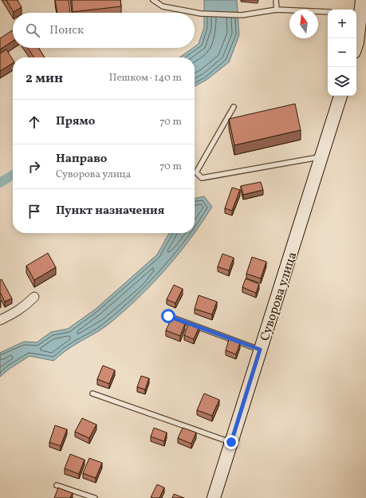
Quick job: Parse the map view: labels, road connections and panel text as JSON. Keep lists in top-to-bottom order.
{
  "streets": {
    "street": ["Суворова улица"]
  },
  "north": "top",
  "page": {
    "map_buttons": ["+", "−"],
    "search": "Поиск",
    "heading": ["2 мин", "Пешком · 140 m"],
    "list": [
      ["Прямо", "70 m"],
      ["Направо", "Суворова улица", "70 m"],
      "Пункт назначения"
    ]
  }
}
